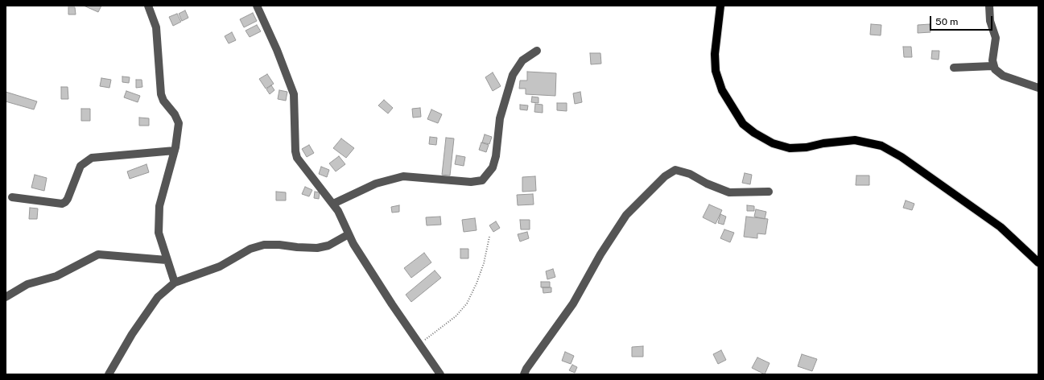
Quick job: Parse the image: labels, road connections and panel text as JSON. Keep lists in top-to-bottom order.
{
  "scale_bar": "50 m"
}
